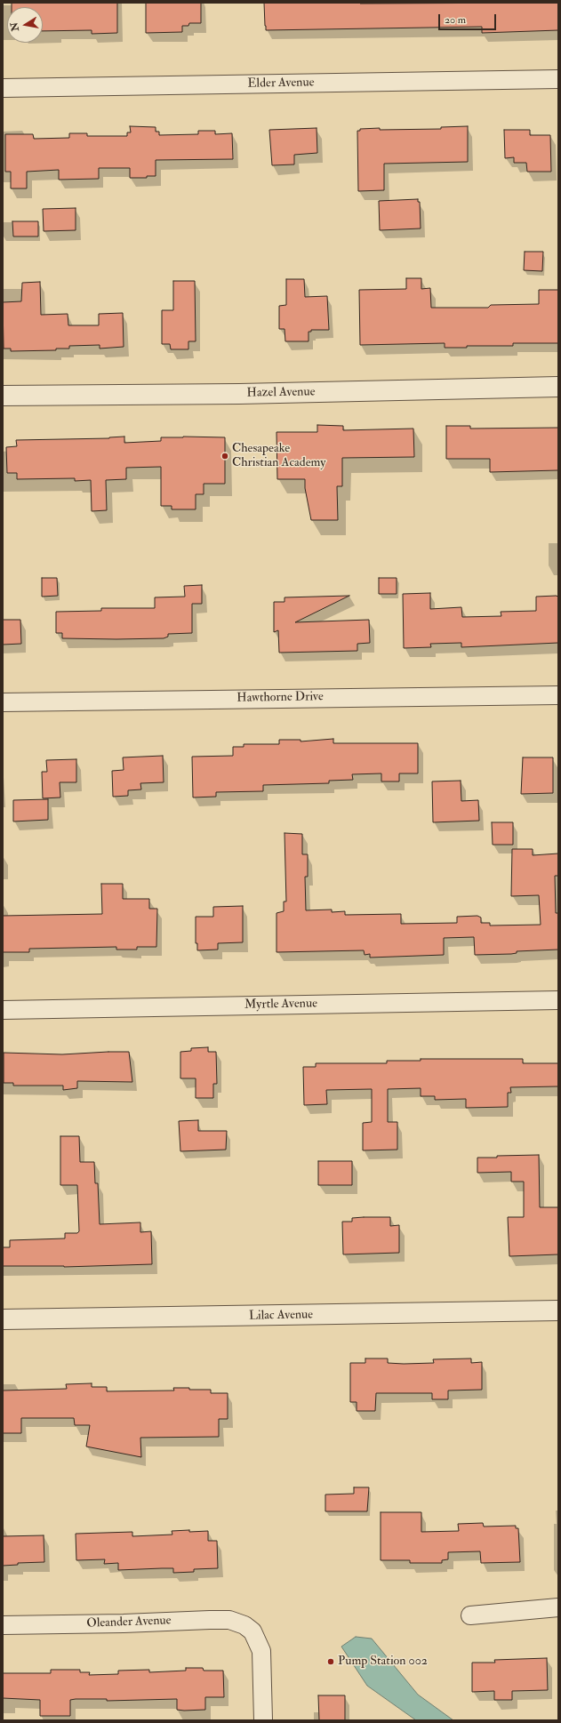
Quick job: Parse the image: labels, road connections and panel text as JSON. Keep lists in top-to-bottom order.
{
  "streets": {
    "street": [
      "Elder Avenue",
      "Hazel Avenue",
      "Hawthorne Drive",
      "Myrtle Avenue",
      "Lilac Avenue",
      "Oleander Avenue"
    ]
  },
  "places": ["Chesapeake Christian Academy", "Pump Station 002"],
  "scale_bar": "20 m",
  "north": "left"
}
